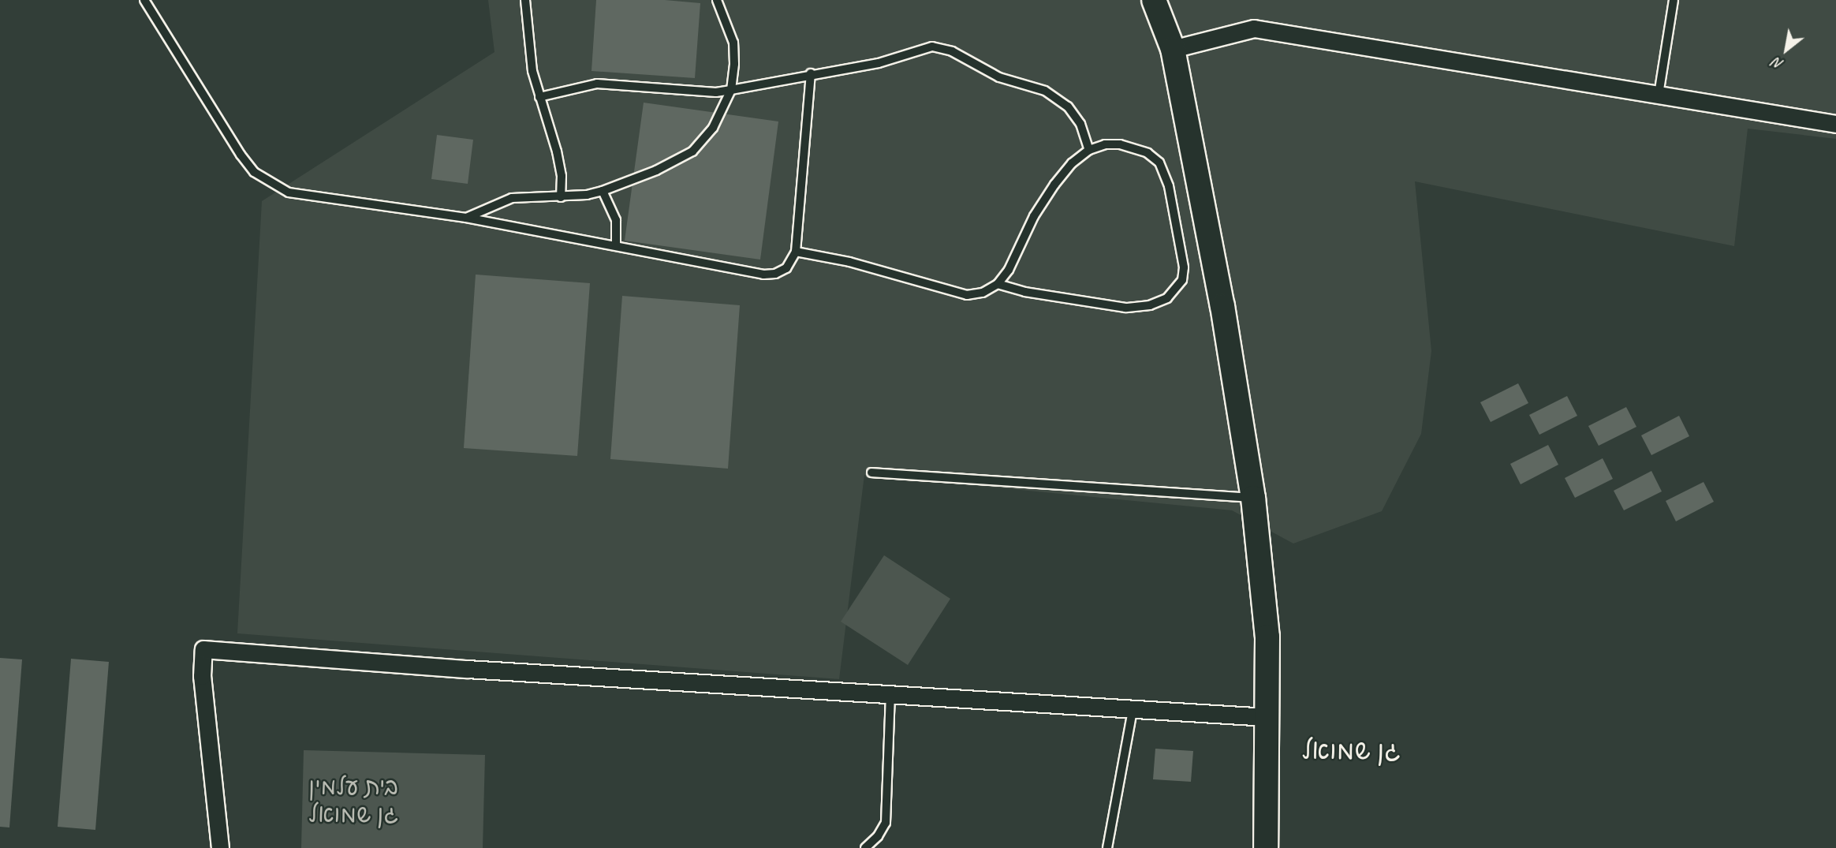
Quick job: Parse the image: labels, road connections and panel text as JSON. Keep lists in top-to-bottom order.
{
  "districts": ["גן שמואל"],
  "parks": ["בית עלמין גן שמואל"],
  "north": "bottom left"
}
